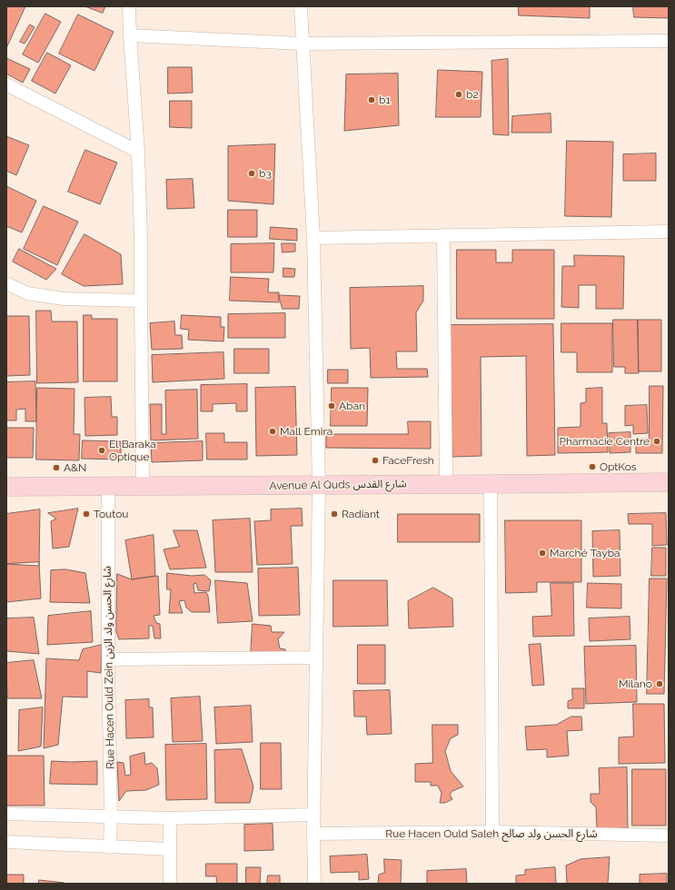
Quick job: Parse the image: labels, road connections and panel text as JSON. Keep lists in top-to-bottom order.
{
  "streets": {
    "street": ["Avenue Al Quds شارع القدس", "Rue Hacen Ould Zein شارع الحسن ولد الزين", "Rue Hacen Ould Saleh شارع الحسن ولد صالح"]
  },
  "crossings": [
    ["Avenue Al Quds شارع القدس", "Rue Hacen Ould Zein شارع الحسن ولد الزين"]
  ],
  "places": [
    "b2",
    "b1",
    "b3",
    "Aban",
    "Mall Emira",
    "Pharmacie Centre",
    "El Baraka Optique",
    "FaceFresh",
    "OptKos",
    "A&N",
    "Toutou",
    "Radiant",
    "Marché Tayba",
    "Milano"
  ]
}
